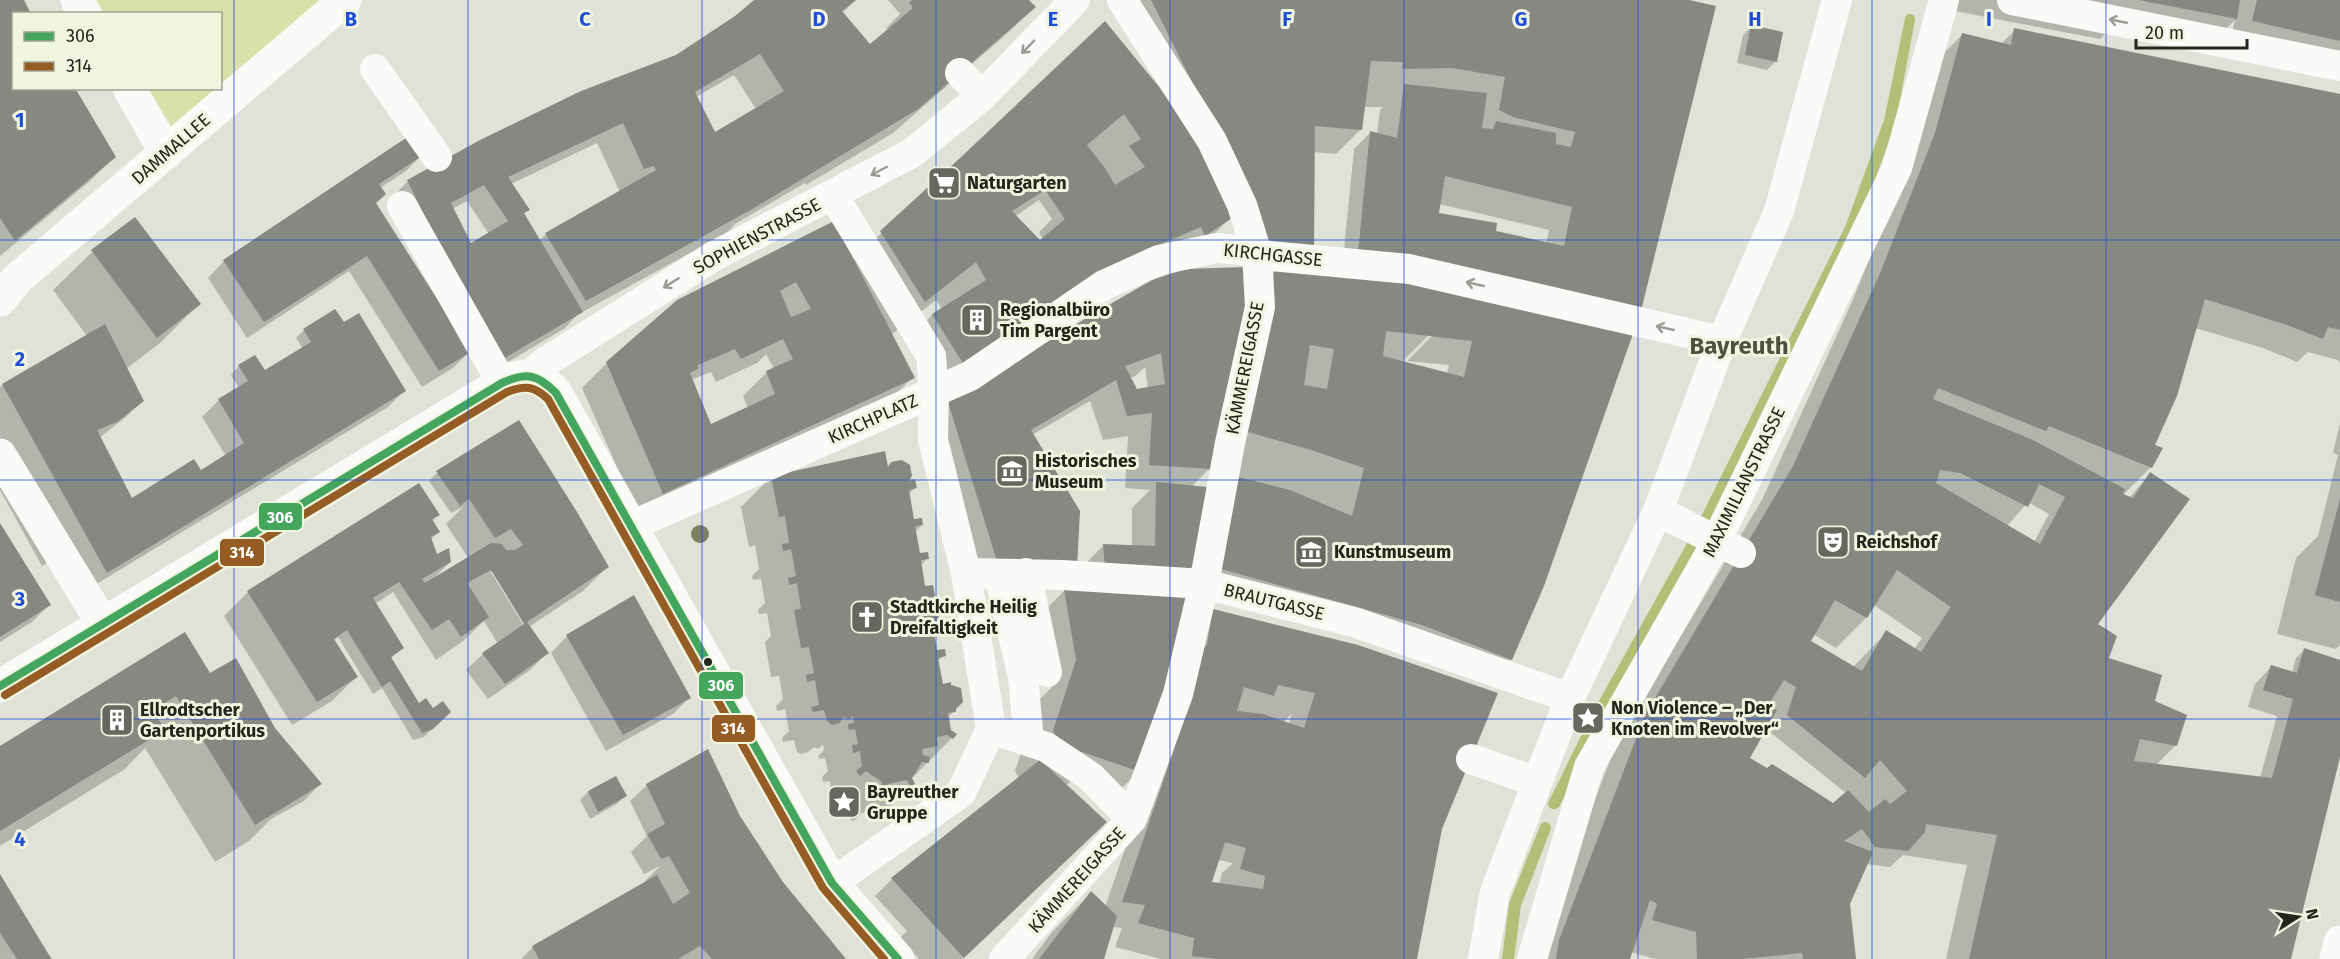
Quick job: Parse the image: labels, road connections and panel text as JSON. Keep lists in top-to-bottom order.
{
  "streets": {
    "street": [
      "DAMMALLEE",
      "SOPHIENSTRASSE",
      "KIRCHGASSE",
      "KÄMMEREIGASSE",
      "KIRCHPLATZ",
      "MAXIMILIANSTRASSE",
      "BRAUTGASSE"
    ]
  },
  "crossings": [
    ["KIRCHGASSE", "KÄMMEREIGASSE"],
    ["KIRCHGASSE", "KIRCHPLATZ"],
    ["KÄMMEREIGASSE", "BRAUTGASSE"],
    ["KIRCHPLATZ", "BRAUTGASSE"]
  ],
  "one_way": ["SOPHIENSTRASSE", "KIRCHGASSE"],
  "districts": ["Bayreuth"],
  "places": {
    "supermarket": ["Naturgarten"],
    "building": ["Regionalbüro Tim Pargent", "Ellrodtscher Gartenportikus"],
    "museum": ["Historisches Museum", "Kunstmuseum"],
    "theatre": ["Reichshof"],
    "church": ["Stadtkirche Heilig Dreifaltigkeit"],
    "place": ["Non Violence – „Der Knoten im Revolver“", "Bayreuther Gruppe"]
  },
  "lines": ["transit line 306", "transit line 314"],
  "legend": ["306", "314"],
  "scale_bar": "20 m",
  "north": "right",
  "grid": {
    "columns": [
      "B",
      "C",
      "D",
      "E",
      "F",
      "G",
      "H",
      "I"
    ],
    "rows": [
      "1",
      "2",
      "3",
      "4"
    ]
  }
}
